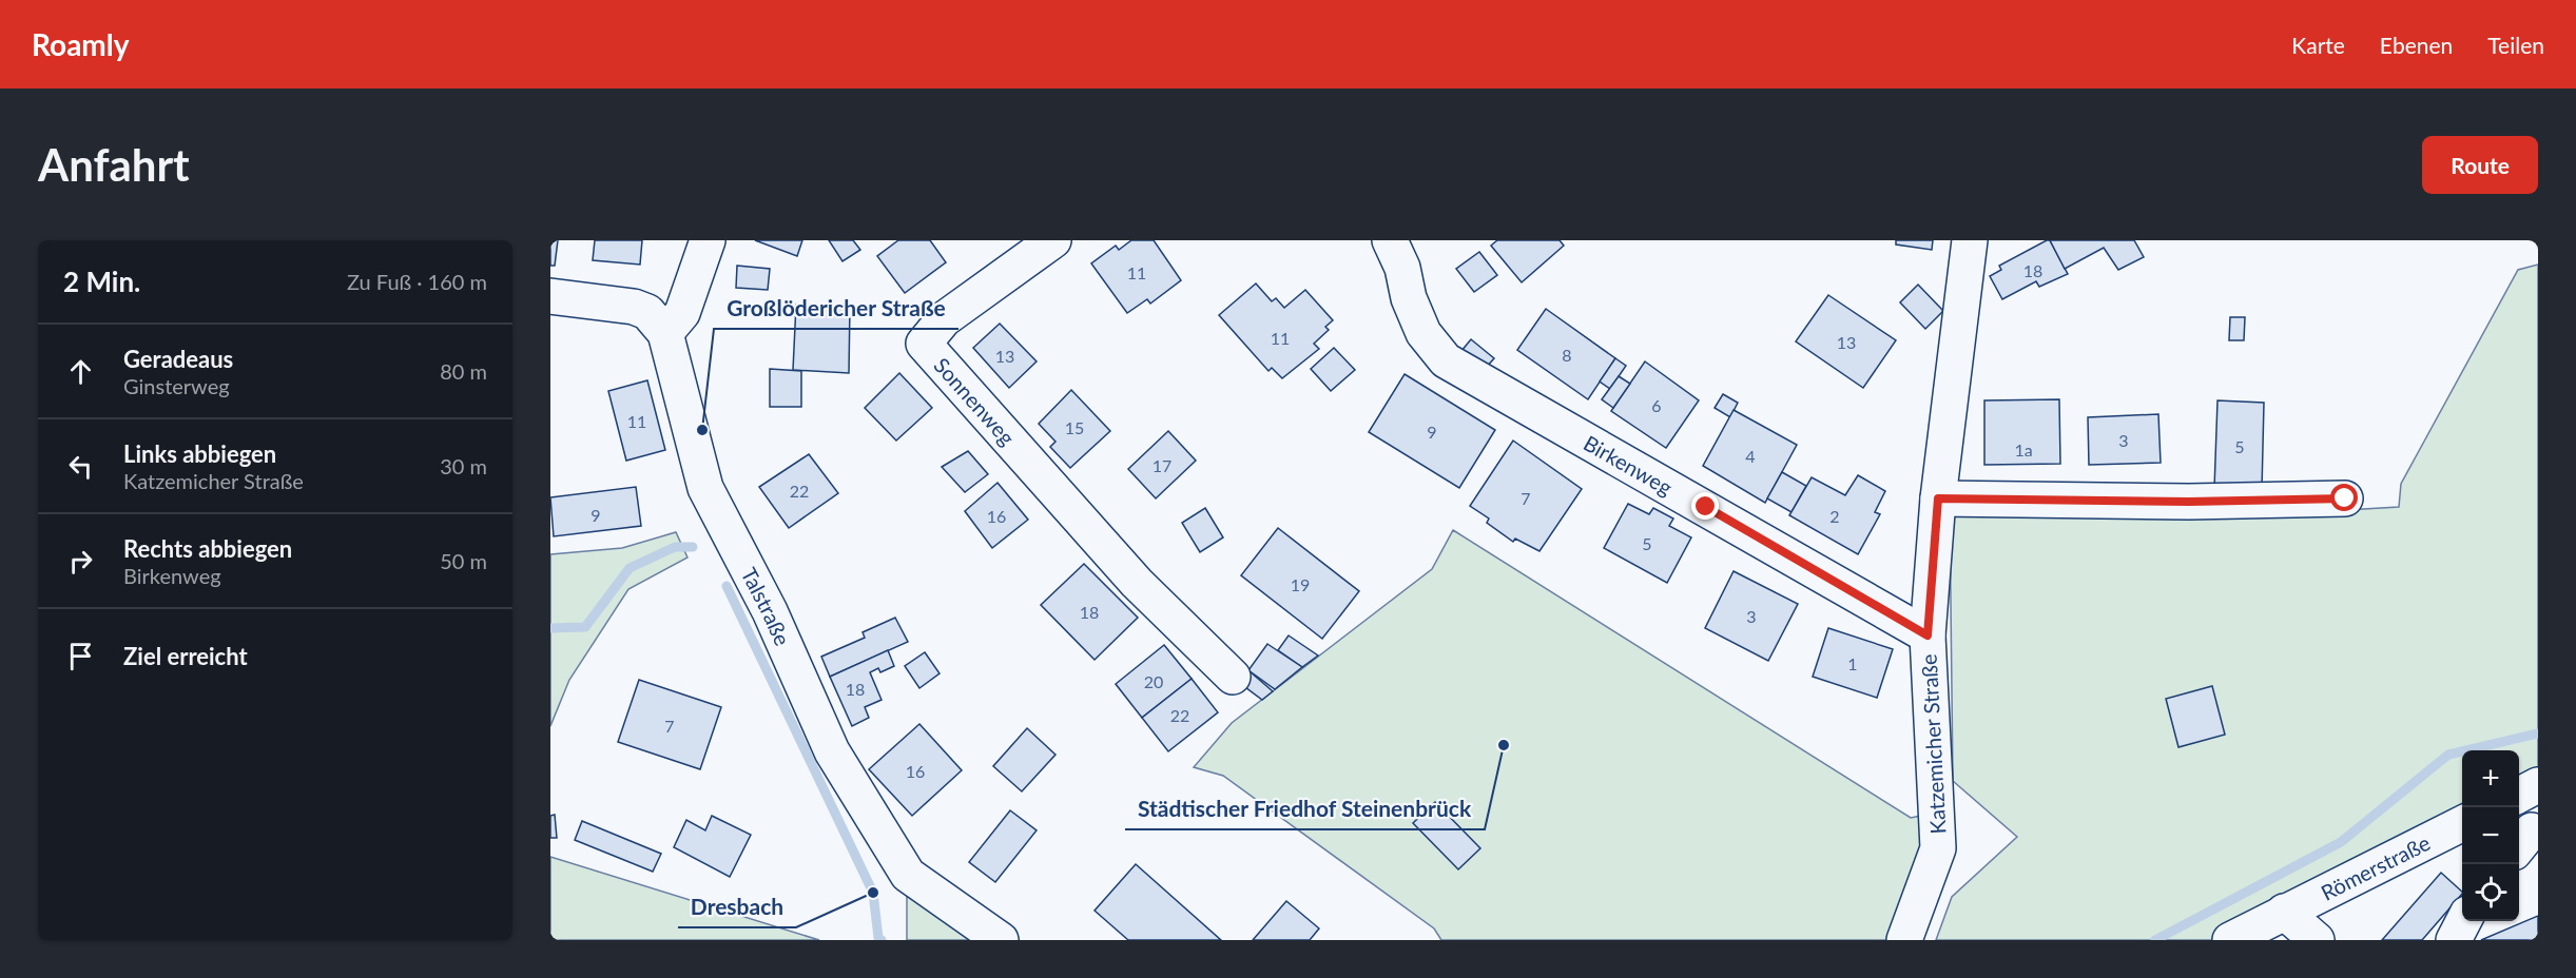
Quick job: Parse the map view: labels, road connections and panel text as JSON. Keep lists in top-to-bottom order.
{
  "streets": {
    "street": [
      "Sonnenweg",
      "Birkenweg",
      "Talstraße",
      "Katzemicher Straße",
      "Römerstraße"
    ]
  },
  "crossings": [
    ["Birkenweg", "Katzemicher Straße"]
  ],
  "places": ["Großlödericher Straße", "Städtischer Friedhof Steinenbrück", "Dresbach"],
  "house_numbers": [
    "18",
    "11",
    "11",
    "13",
    "8",
    "13",
    "6",
    "11",
    "15",
    "9",
    "3",
    "5",
    "1a",
    "4",
    "17",
    "22",
    "7",
    "9",
    "16",
    "2",
    "5",
    "19",
    "18",
    "3",
    "1",
    "20",
    "18",
    "22",
    "7",
    "16"
  ],
  "page": {
    "header": "Roamly",
    "nav": ["Karte", "Ebenen", "Teilen"],
    "buttons": "Route",
    "title": "Anfahrt",
    "heading": ["2 Min.", "Zu Fuß · 160 m"],
    "list": [
      ["Geradeaus", "Ginsterweg", "80 m"],
      ["Links abbiegen", "Katzemicher Straße", "30 m"],
      ["Rechts abbiegen", "Birkenweg", "50 m"],
      "Ziel erreicht"
    ],
    "map_buttons": ["+", "−"]
  }
}
